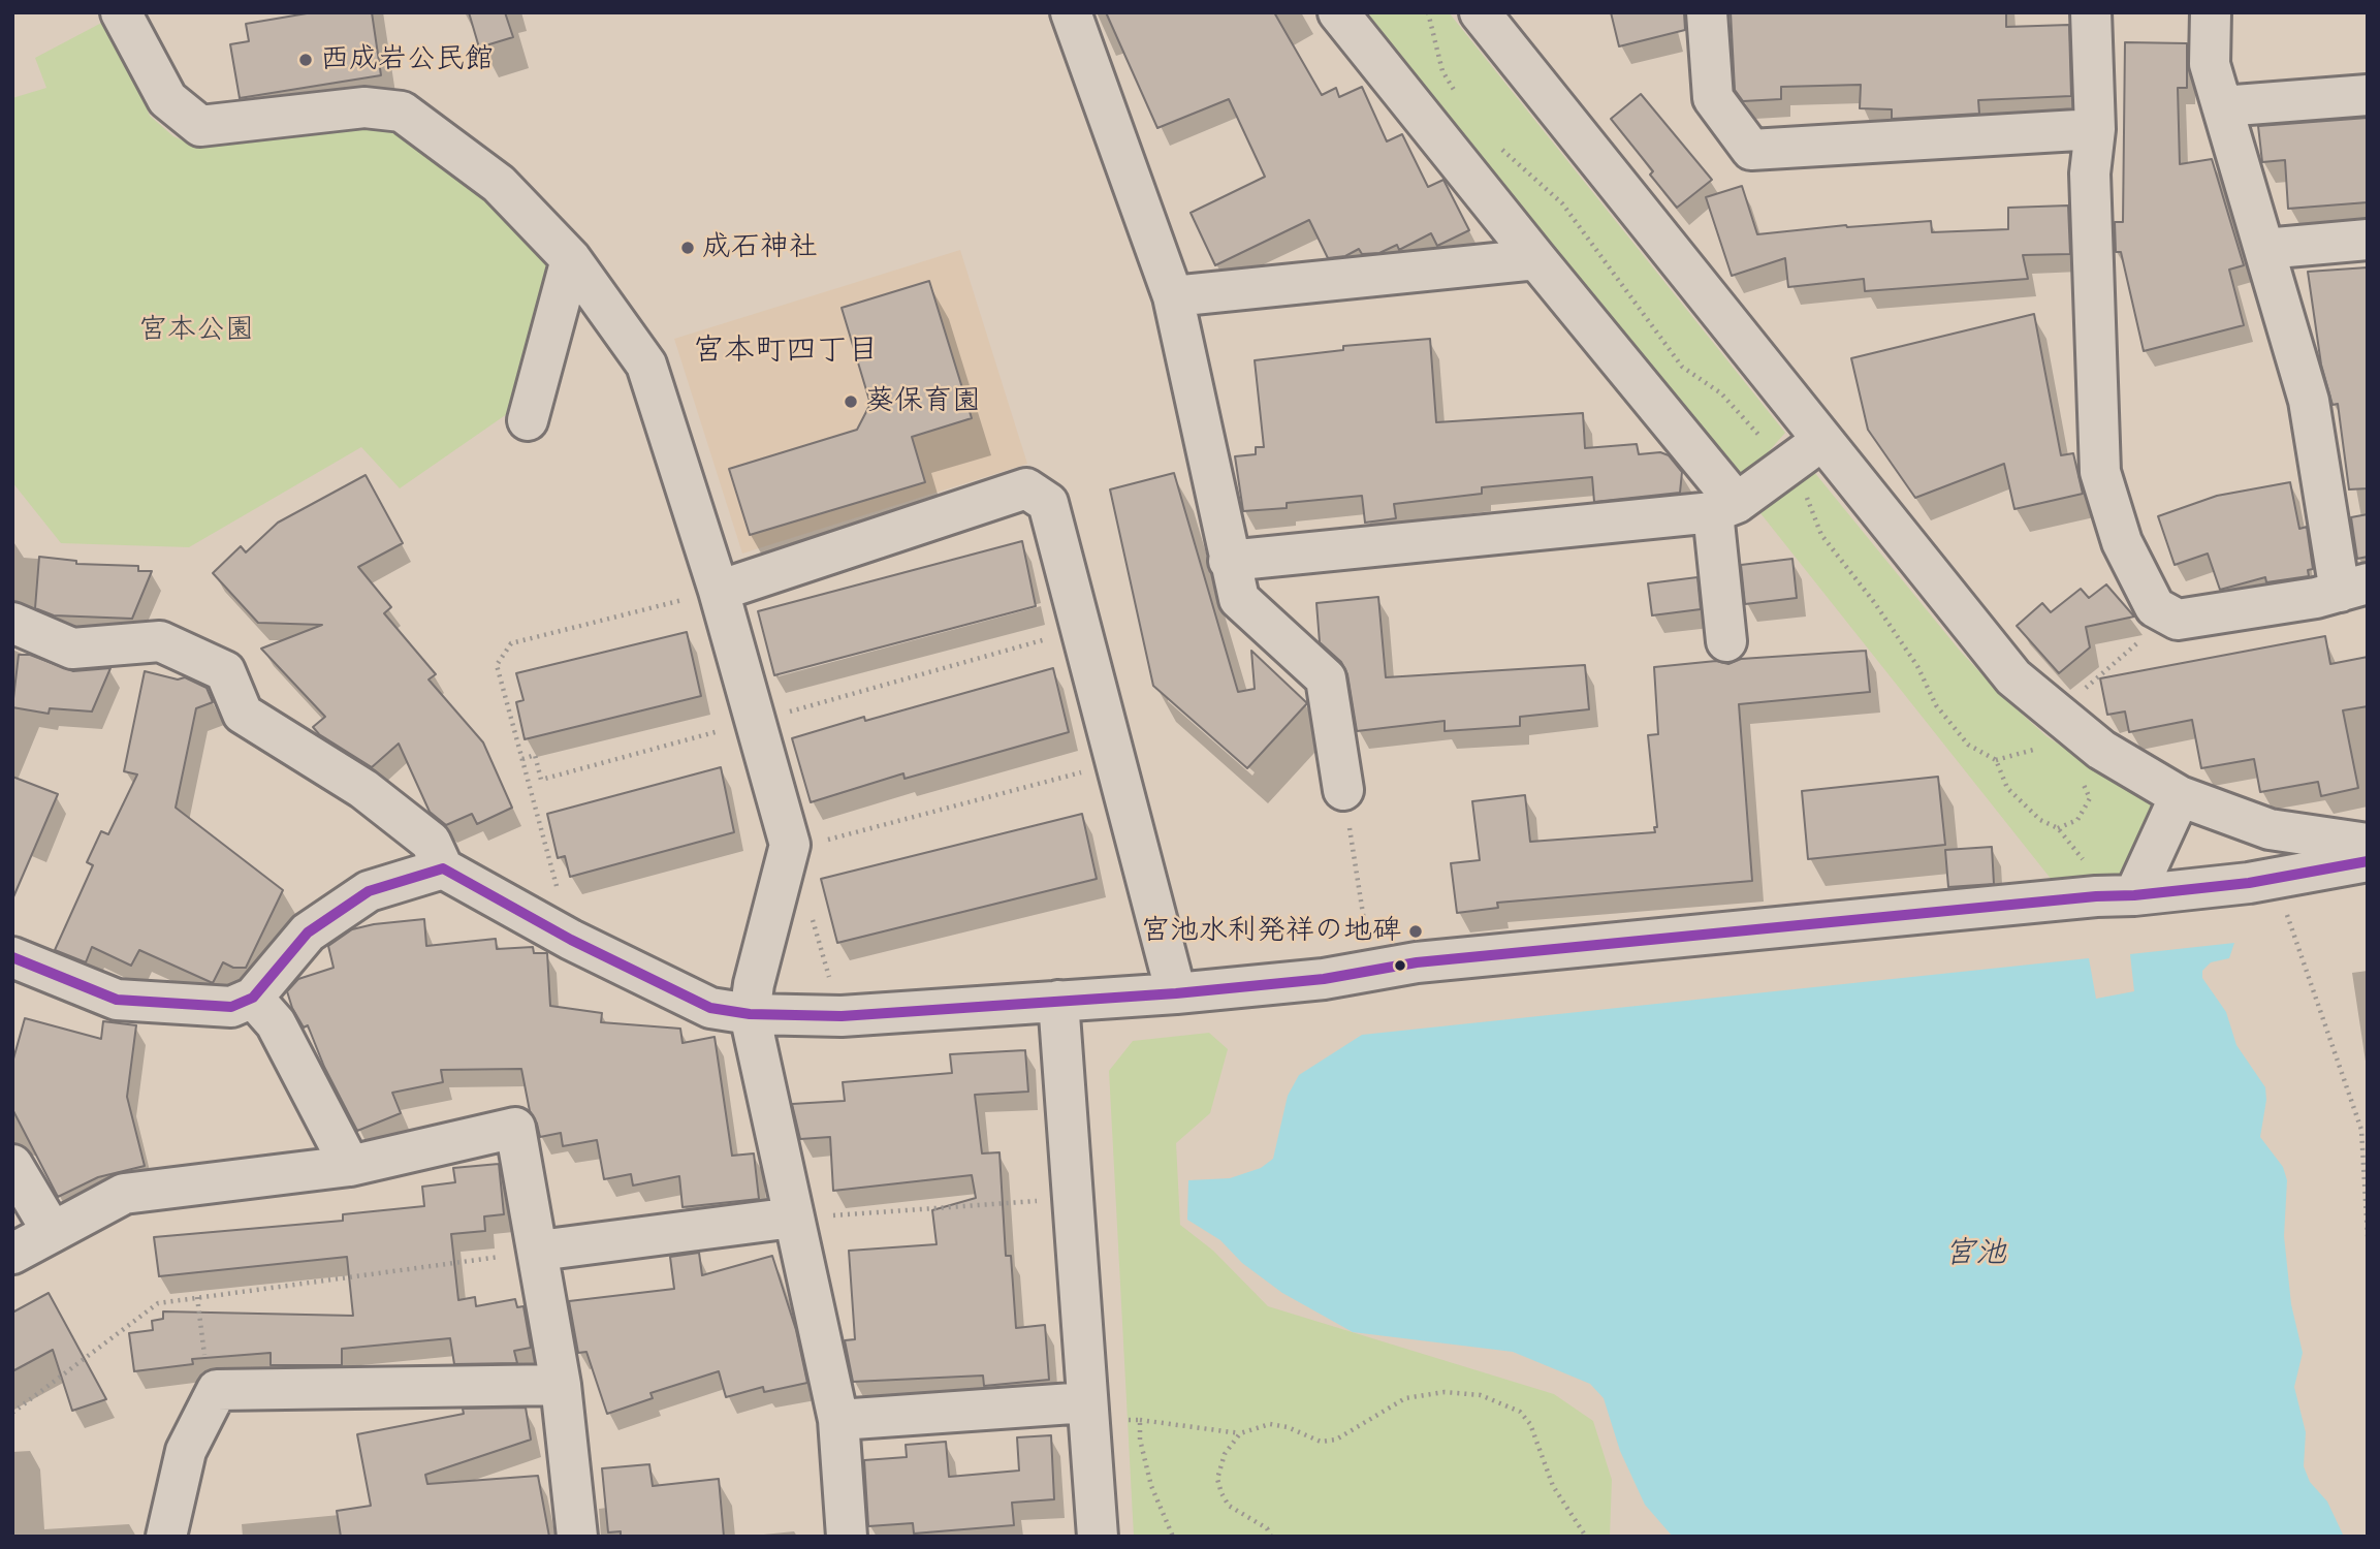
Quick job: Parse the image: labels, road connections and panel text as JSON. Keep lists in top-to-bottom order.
{
  "districts": ["宮本町四丁目"],
  "water": ["宮池"],
  "parks": ["宮本公園"],
  "places": [
    "西成岩公民館",
    "成石神社",
    "葵保育園",
    "宮池水利発祥の地碑"
  ]
}
